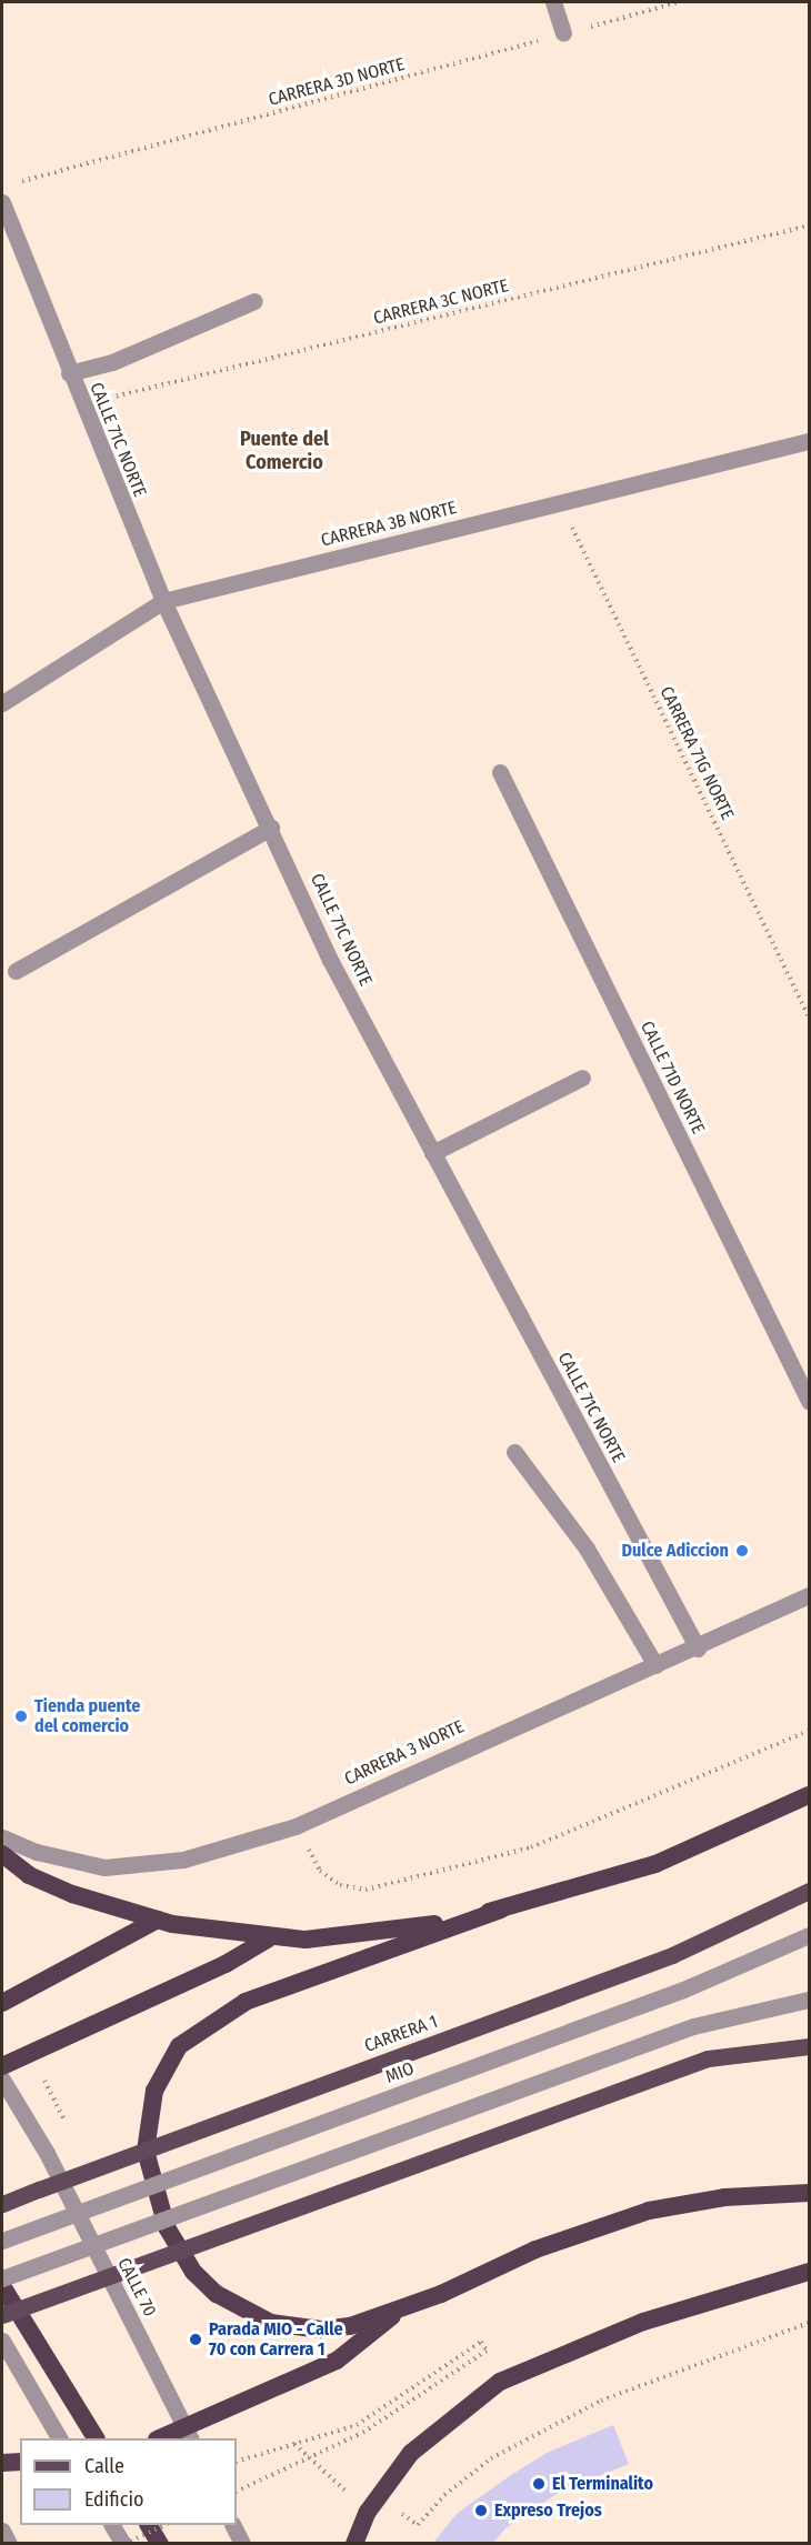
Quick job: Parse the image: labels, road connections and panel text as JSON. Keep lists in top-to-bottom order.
{
  "streets": {
    "main road": ["CARRERA 1"],
    "street": [
      "CALLE 71C NORTE",
      "CARRERA 3B NORTE",
      "CALLE 71D NORTE",
      "CARRERA 3 NORTE",
      "MIO",
      "CALLE 70"
    ],
    "path": ["CARRERA 3D NORTE", "CARRERA 3C NORTE", "CARRERA 71G NORTE"]
  },
  "crossings": [
    ["CARRERA 3C NORTE", "CALLE 71C NORTE"],
    ["CALLE 71C NORTE", "CARRERA 3B NORTE"],
    ["CALLE 71C NORTE", "CARRERA 3 NORTE"],
    ["CARRERA 3B NORTE", "CARRERA 71G NORTE"]
  ],
  "districts": ["Puente del Comercio"],
  "places": [
    "Dulce Adiccion",
    "Tienda puente del comercio",
    "Parada MIO - Calle 70 con Carrera 1",
    "El Terminalito",
    "Expreso Trejos"
  ],
  "legend": ["Calle", "Edificio"]
}
